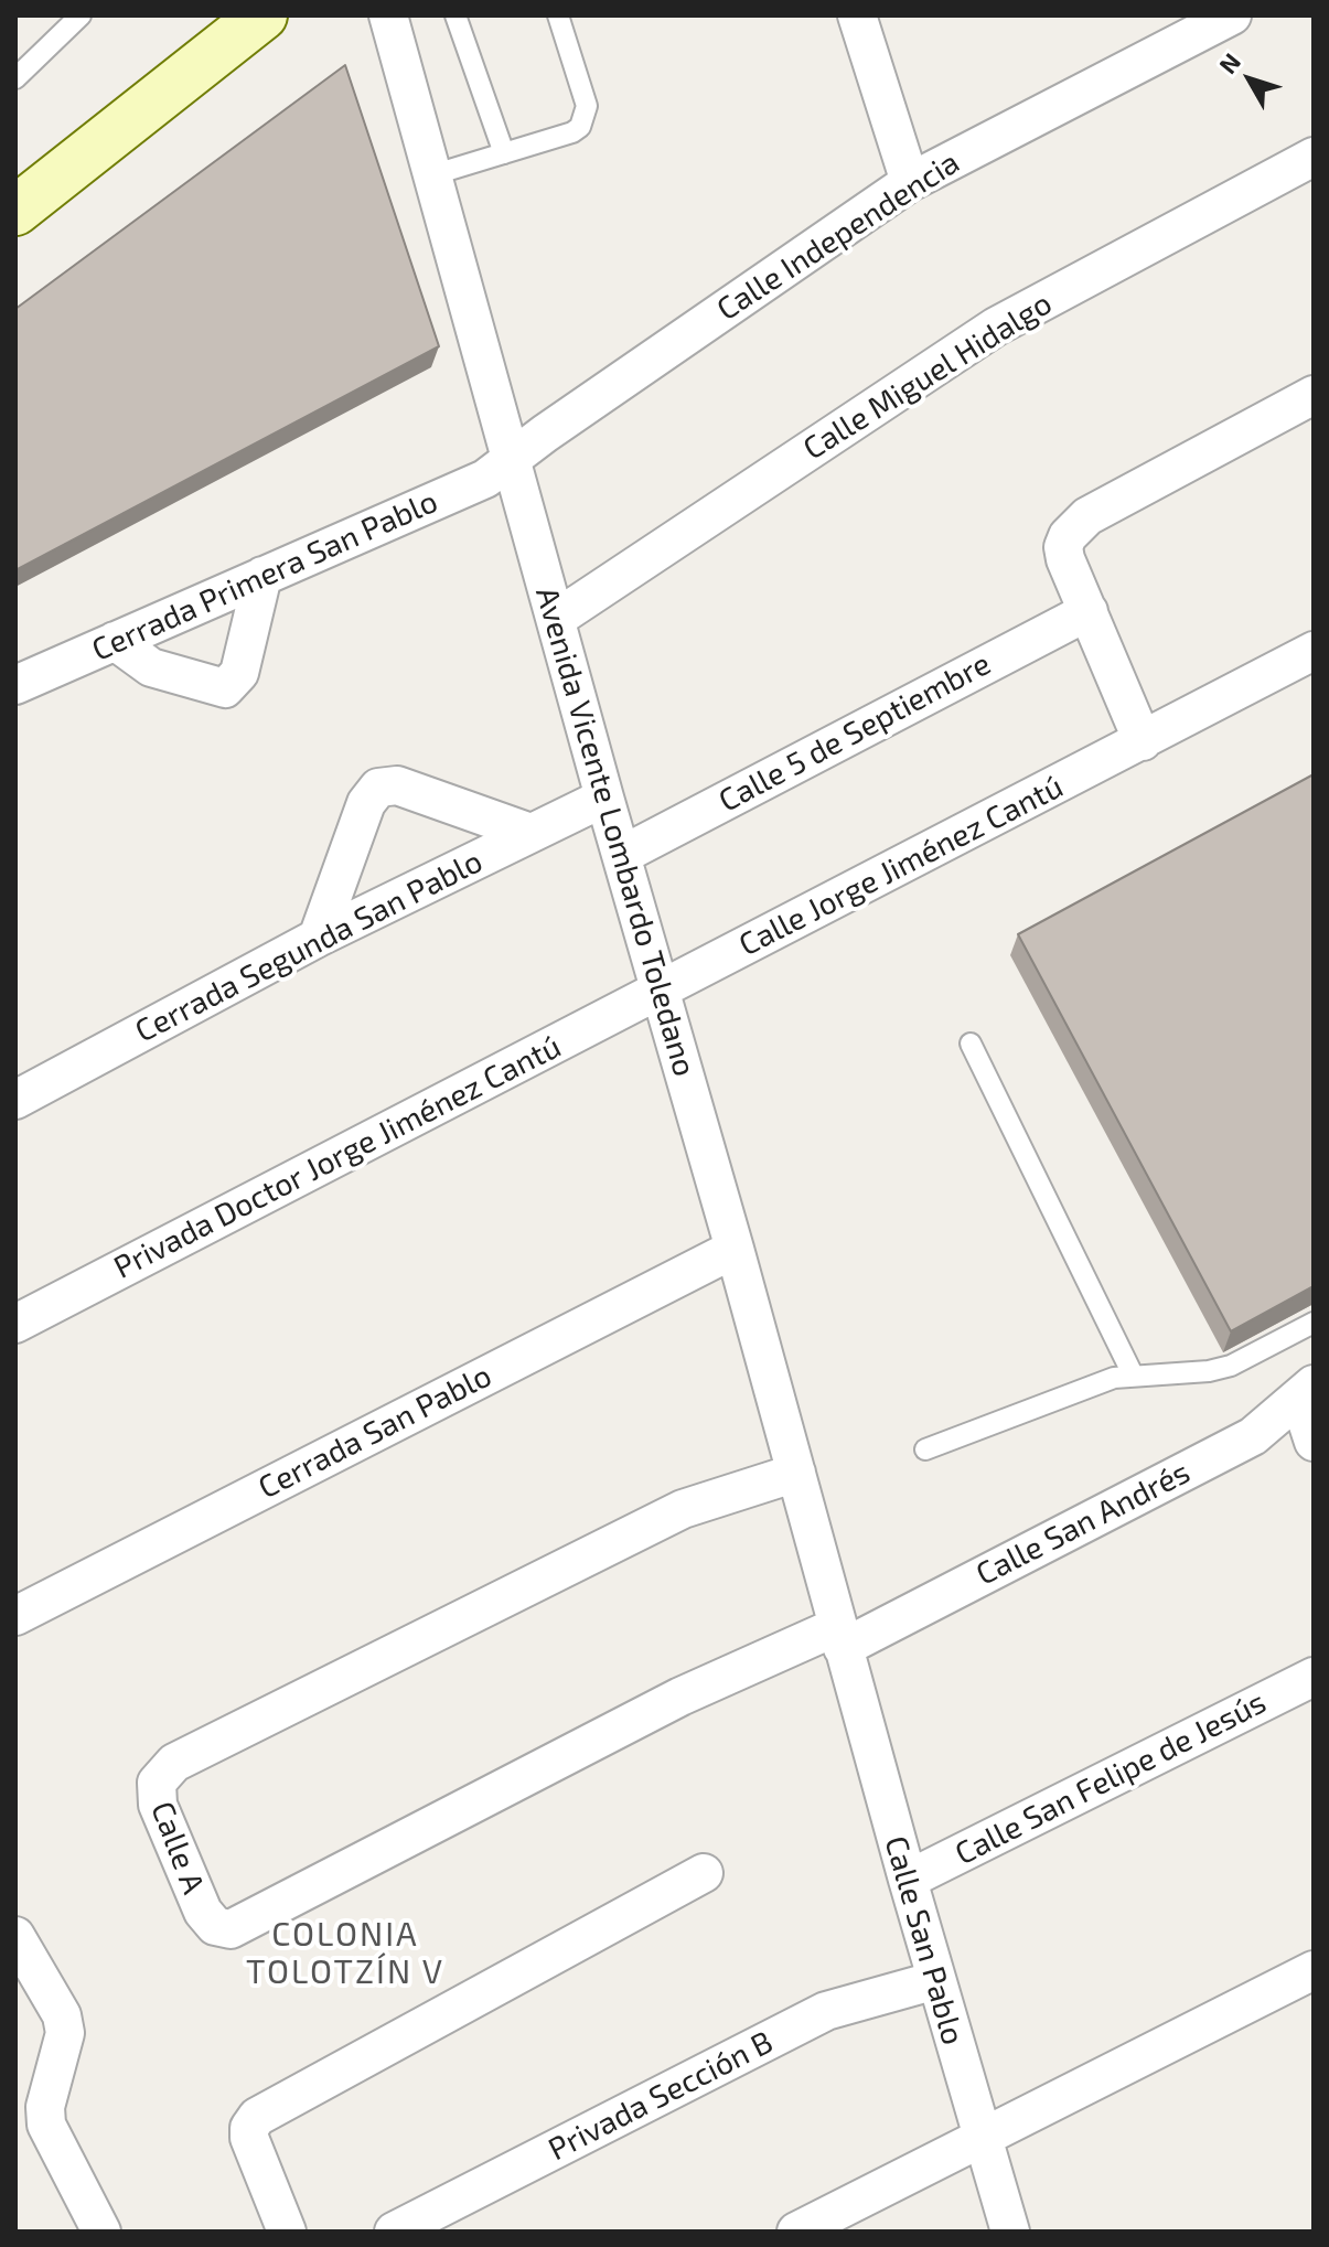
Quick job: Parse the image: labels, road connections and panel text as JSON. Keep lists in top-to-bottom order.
{
  "streets": {
    "street": [
      "Calle Independencia",
      "Calle Miguel Hidalgo",
      "Cerrada Primera San Pablo",
      "Calle 5 de Septiembre",
      "Avenida Vicente Lombardo Toledano",
      "Calle Jorge Jiménez Cantú",
      "Cerrada Segunda San Pablo",
      "Privada Doctor Jorge Jiménez Cantú",
      "Cerrada San Pablo",
      "Calle San Andrés",
      "Calle San Felipe de Jesús",
      "Calle A",
      "Calle San Pablo",
      "Privada Sección B"
    ]
  },
  "crossings": [
    ["Calle Independencia", "Cerrada Primera San Pablo"],
    ["Calle Independencia", "Avenida Vicente Lombardo Toledano"],
    ["Calle Miguel Hidalgo", "Avenida Vicente Lombardo Toledano"],
    ["Cerrada Primera San Pablo", "Avenida Vicente Lombardo Toledano"],
    ["Calle 5 de Septiembre", "Avenida Vicente Lombardo Toledano"],
    ["Avenida Vicente Lombardo Toledano", "Calle Jorge Jiménez Cantú"],
    ["Avenida Vicente Lombardo Toledano", "Cerrada Segunda San Pablo"],
    ["Avenida Vicente Lombardo Toledano", "Privada Doctor Jorge Jiménez Cantú"],
    ["Avenida Vicente Lombardo Toledano", "Cerrada San Pablo"],
    ["Avenida Vicente Lombardo Toledano", "Calle San Andrés"],
    ["Avenida Vicente Lombardo Toledano", "Calle A"],
    ["Avenida Vicente Lombardo Toledano", "Calle San Pablo"],
    ["Calle Jorge Jiménez Cantú", "Privada Doctor Jorge Jiménez Cantú"],
    ["Calle San Andrés", "Calle A"],
    ["Calle San Andrés", "Calle San Pablo"],
    ["Calle San Felipe de Jesús", "Calle San Pablo"],
    ["Calle A", "Calle San Pablo"],
    ["Calle San Pablo", "Privada Sección B"]
  ],
  "districts": ["COLONIA TOLOTZÍN V"],
  "north": "top left"
}
